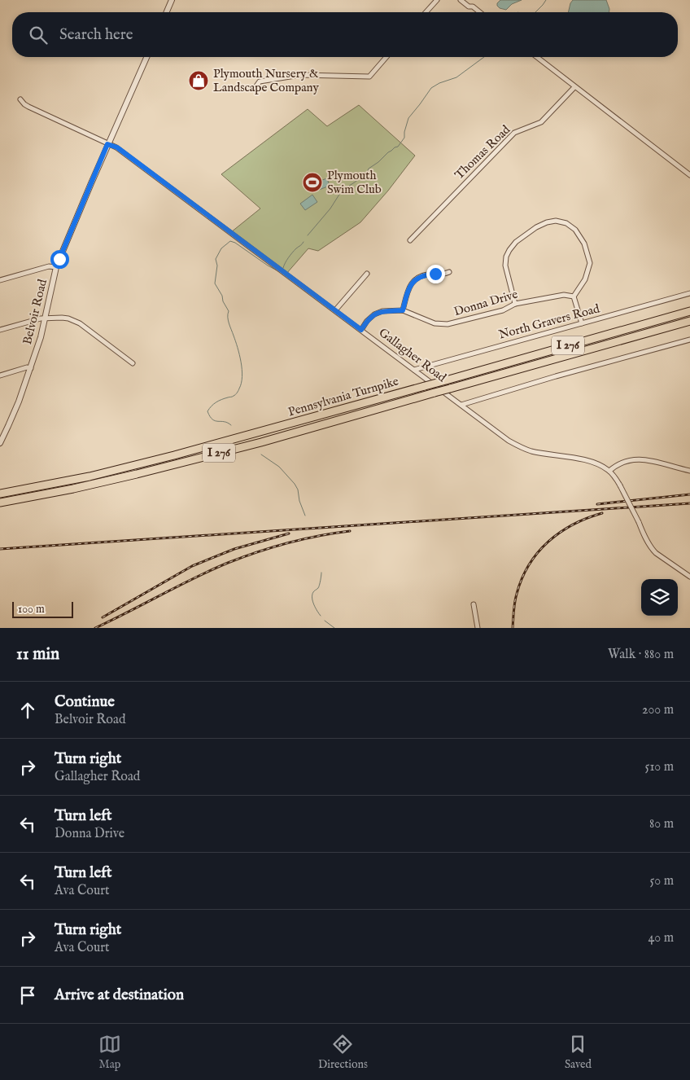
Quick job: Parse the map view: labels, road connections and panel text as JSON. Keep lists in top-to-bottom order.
{
  "streets": {
    "highway": ["I 276", "Pennsylvania Turnpike"],
    "street": [
      "Thomas Road",
      "Donna Drive",
      "Belvoir Road",
      "North Gravers Road",
      "Gallagher Road"
    ]
  },
  "crossings": [
    ["Donna Drive", "Gallagher Road"],
    ["Belvoir Road", "Gallagher Road"],
    ["North Gravers Road", "Gallagher Road"]
  ],
  "places": {
    "shop": ["Plymouth Nursery & Landscape Company"],
    "sports": ["Plymouth Swim Club"]
  },
  "scale_bar": "100 m",
  "page": {
    "search": "Search here",
    "scale": "100 m",
    "heading": ["11 min", "Walk · 880 m"],
    "list": [
      ["Continue", "Belvoir Road", "200 m"],
      ["Turn right", "Gallagher Road", "510 m"],
      ["Turn left", "Donna Drive", "80 m"],
      ["Turn left", "Ava Court", "50 m"],
      ["Turn right", "Ava Court", "40 m"],
      "Arrive at destination"
    ],
    "nav": ["Map", "Directions", "Saved"]
  }
}
